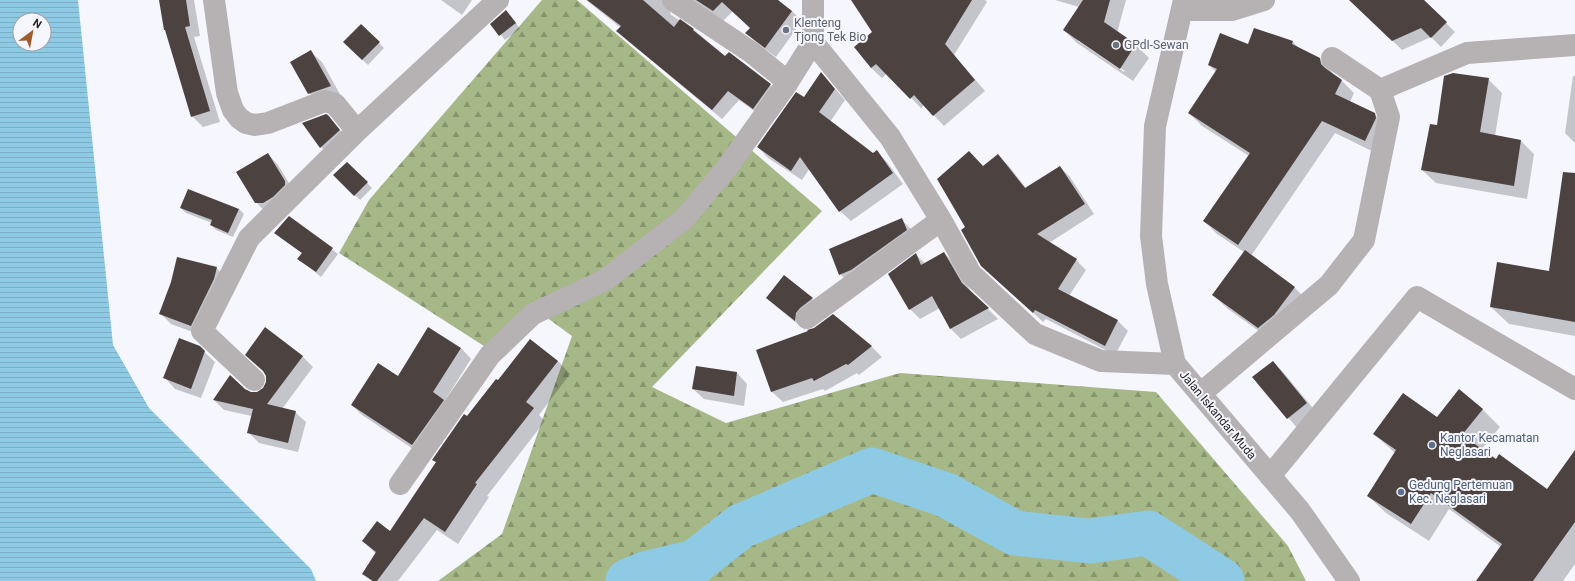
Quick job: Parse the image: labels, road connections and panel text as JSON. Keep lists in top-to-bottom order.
{
  "streets": {
    "street": ["Jalan Iskandar Muda"]
  },
  "places": [
    "Klenteng Tjong Tek Bio",
    "GPdI-Sewan",
    "Kantor Kecamatan Neglasari",
    "Gedung Pertemuan Kec. Neglasari"
  ],
  "north": "top right"
}
